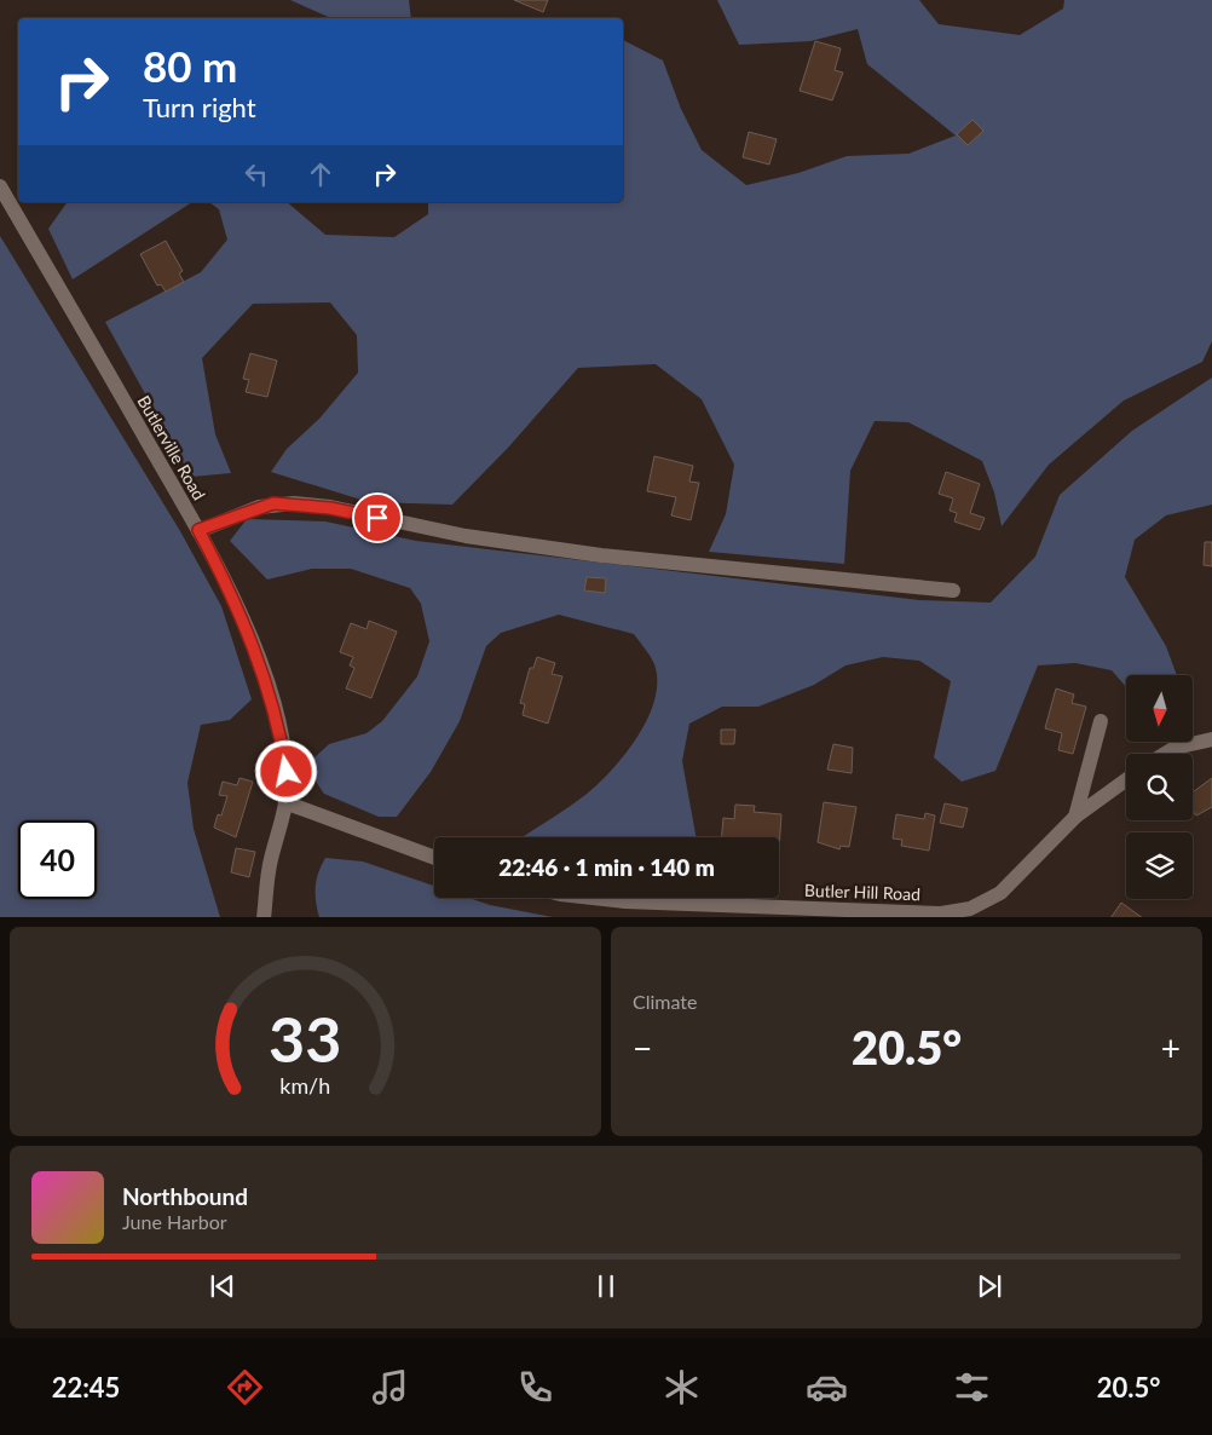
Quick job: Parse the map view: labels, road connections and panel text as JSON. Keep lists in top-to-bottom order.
{
  "streets": {
    "street": ["Butlerville Road", "Butler Hill Road"]
  },
  "north": "bottom",
  "page": {
    "turn": ["80 m", "Turn right"],
    "limit": "40",
    "trip": "22:46 · 1 min · 140 m",
    "tile": "Climate",
    "heat": ["−", "20.5°", "+"],
    "song": ["Northbound", "June Harbor"],
    "tabs": ["22:45", "20.5°"],
    "gauge": ["33", "km/h"]
  }
}
